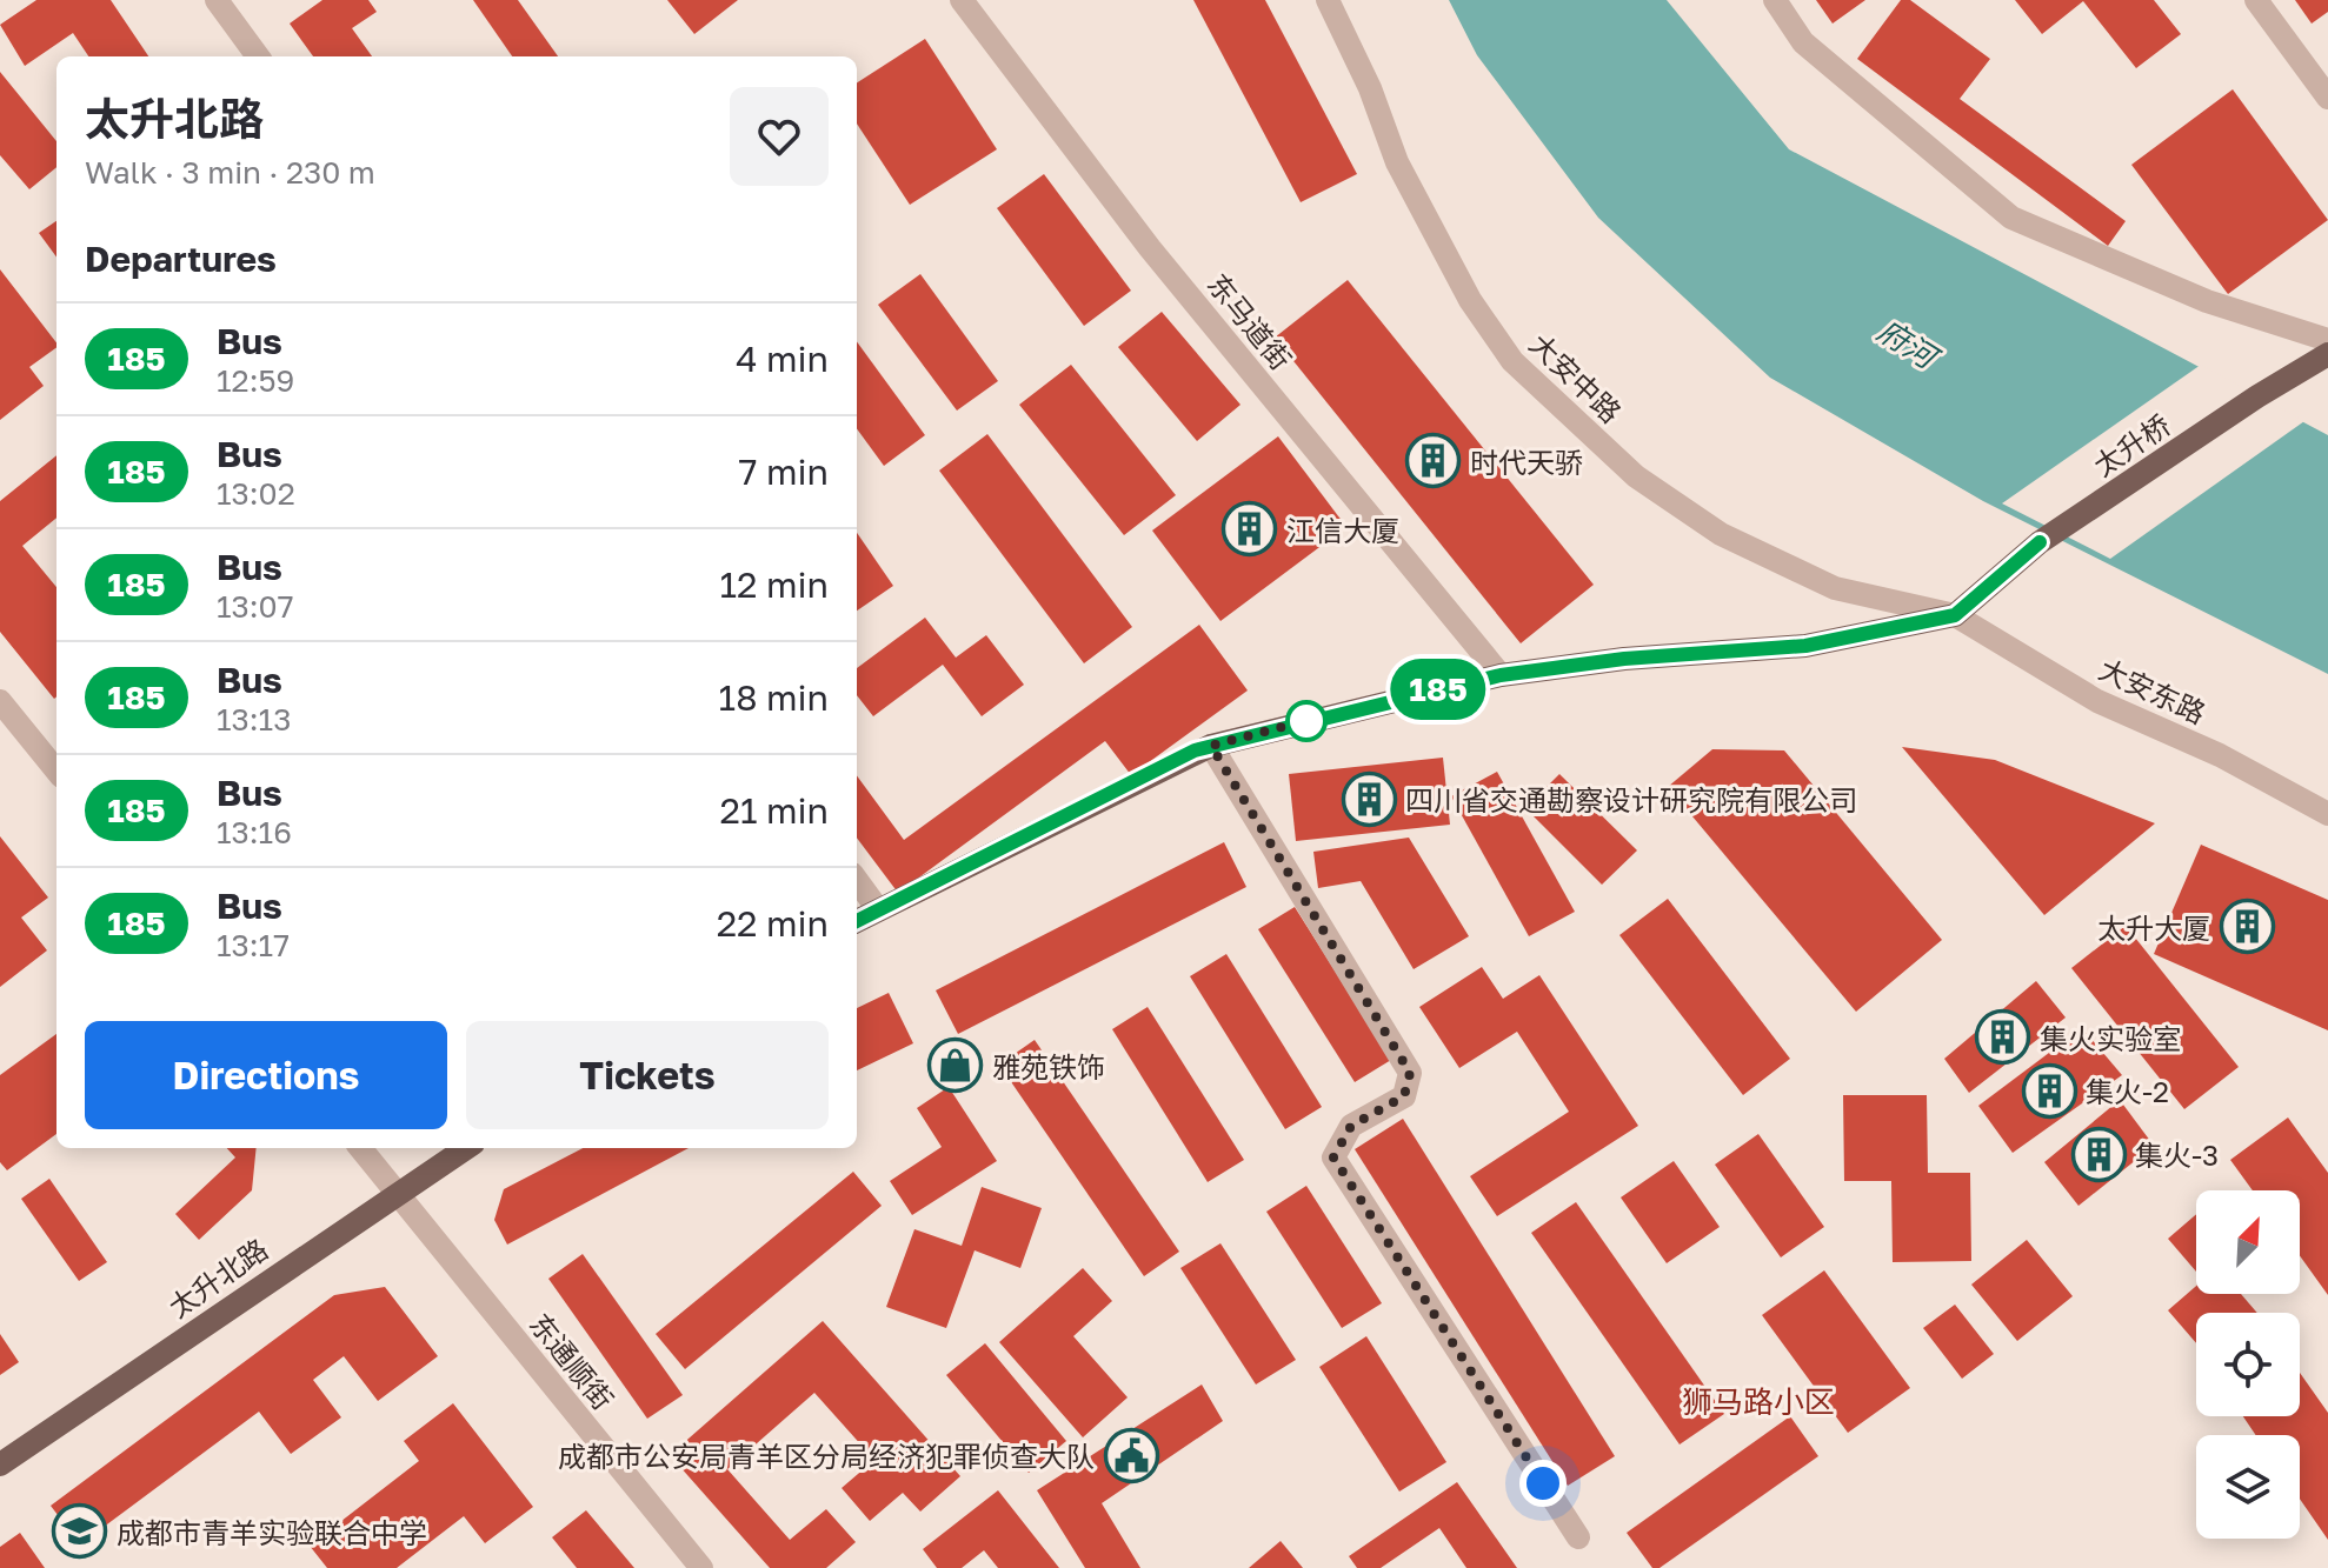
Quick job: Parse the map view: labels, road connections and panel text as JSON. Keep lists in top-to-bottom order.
{
  "streets": {
    "main road": ["太升桥", "太升北路"],
    "street": [
      "东马道街",
      "大安中路",
      "大安东路",
      "东通顺街"
    ]
  },
  "crossings": [
    ["大安中路", "太升桥"],
    ["大安中路", "大安东路"],
    ["太升桥", "大安东路"],
    ["太升北路", "东通顺街"]
  ],
  "districts": ["狮马路小区"],
  "water": ["府河"],
  "places": {
    "building": [
      "时代天骄",
      "江信大厦",
      "四川省交通勘察设计研究院有限公司",
      "太升大厦",
      "集火实验室",
      "集火-2",
      "集火-3"
    ],
    "shop": ["雅苑铁饰"],
    "public building": ["成都市公安局青羊区分局经济犯罪侦查大队"],
    "school or university": ["成都市青羊实验联合中学"]
  },
  "lines": ["bus line 185"],
  "north": "top right",
  "page": {
    "on_map": "185",
    "heading": [
      ["太升北路", "Walk · 3 min · 230 m"],
      "Departures"
    ],
    "list": [
      {
        "mark": "185",
        "name": "Bus",
        "note": "12:59",
        "value": "4 min"
      },
      {
        "mark": "185",
        "name": "Bus",
        "note": "13:02",
        "value": "7 min"
      },
      {
        "mark": "185",
        "name": "Bus",
        "note": "13:07",
        "value": "12 min"
      },
      {
        "mark": "185",
        "name": "Bus",
        "note": "13:13",
        "value": "18 min"
      },
      {
        "mark": "185",
        "name": "Bus",
        "note": "13:16",
        "value": "21 min"
      },
      {
        "mark": "185",
        "name": "Bus",
        "note": "13:17",
        "value": "22 min"
      }
    ],
    "buttons": ["Directions", "Tickets"]
  }
}
